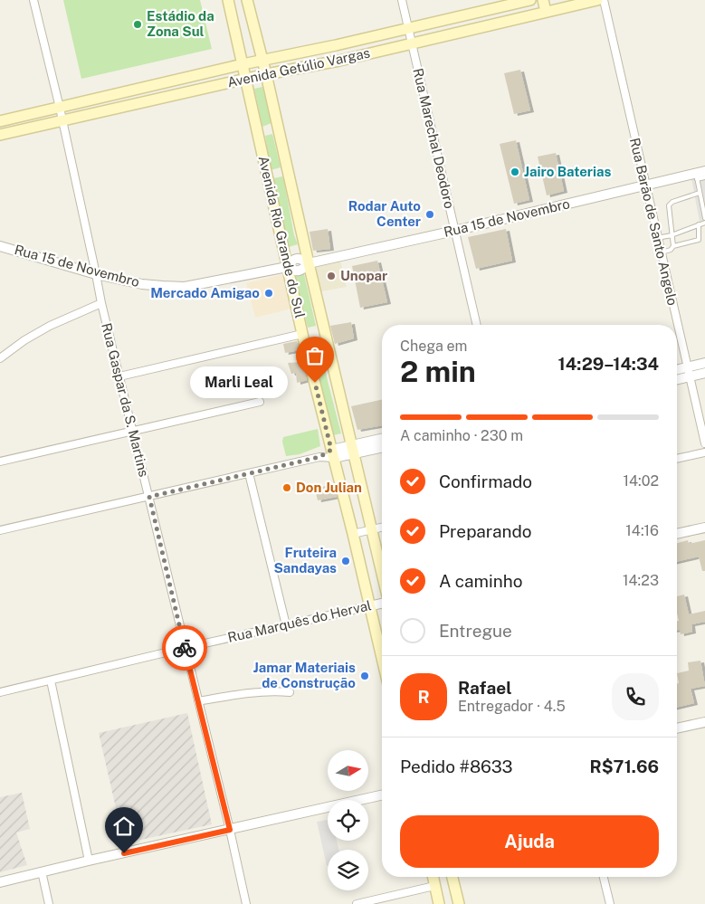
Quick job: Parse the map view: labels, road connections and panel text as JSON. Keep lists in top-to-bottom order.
{
  "streets": {
    "main road": ["Avenida Getúlio Vargas", "Avenida Rio Grande do Sul"],
    "street": [
      "Rua Marechal Deodoro",
      "Rua 15 de Novembro",
      "Rua Barão de Santo Angelo",
      "Rua Gaspar da S. Martins",
      "Rua Marquês do Herval"
    ]
  },
  "crossings": [
    ["Avenida Getúlio Vargas", "Rua Marechal Deodoro"],
    ["Avenida Getúlio Vargas", "Avenida Rio Grande do Sul"],
    ["Avenida Getúlio Vargas", "Rua Gaspar da S. Martins"],
    ["Rua Marechal Deodoro", "Rua 15 de Novembro"],
    ["Rua 15 de Novembro", "Rua Barão de Santo Angelo"],
    ["Rua 15 de Novembro", "Avenida Rio Grande do Sul"],
    ["Rua 15 de Novembro", "Rua Gaspar da S. Martins"],
    ["Avenida Rio Grande do Sul", "Rua Marquês do Herval"],
    ["Rua Gaspar da S. Martins", "Rua Marquês do Herval"]
  ],
  "places": [
    "Estádio da Zona Sul",
    "Jairo Baterias",
    "Rodar Auto Center",
    "Unopar",
    "Mercado Amigao",
    "Marli Leal",
    "Don Julian",
    "Fruteira Sandayas",
    "Jamar Materiais de Construção"
  ],
  "north": "right",
  "page": {
    "heading": ["2 min", "Chega em", "14:29–14:34"],
    "panel": [
      "Rafael",
      "Entregador · 4.5",
      "Pedido #8633",
      "R$71.66"
    ],
    "bubble": "Marli Leal",
    "bar": "A caminho · 230 m",
    "list": [
      ["Confirmado", "14:02"],
      ["Preparando", "14:16"],
      ["A caminho", "14:23"],
      "Entregue"
    ],
    "round": "R",
    "buttons": "Ajuda"
  }
}
